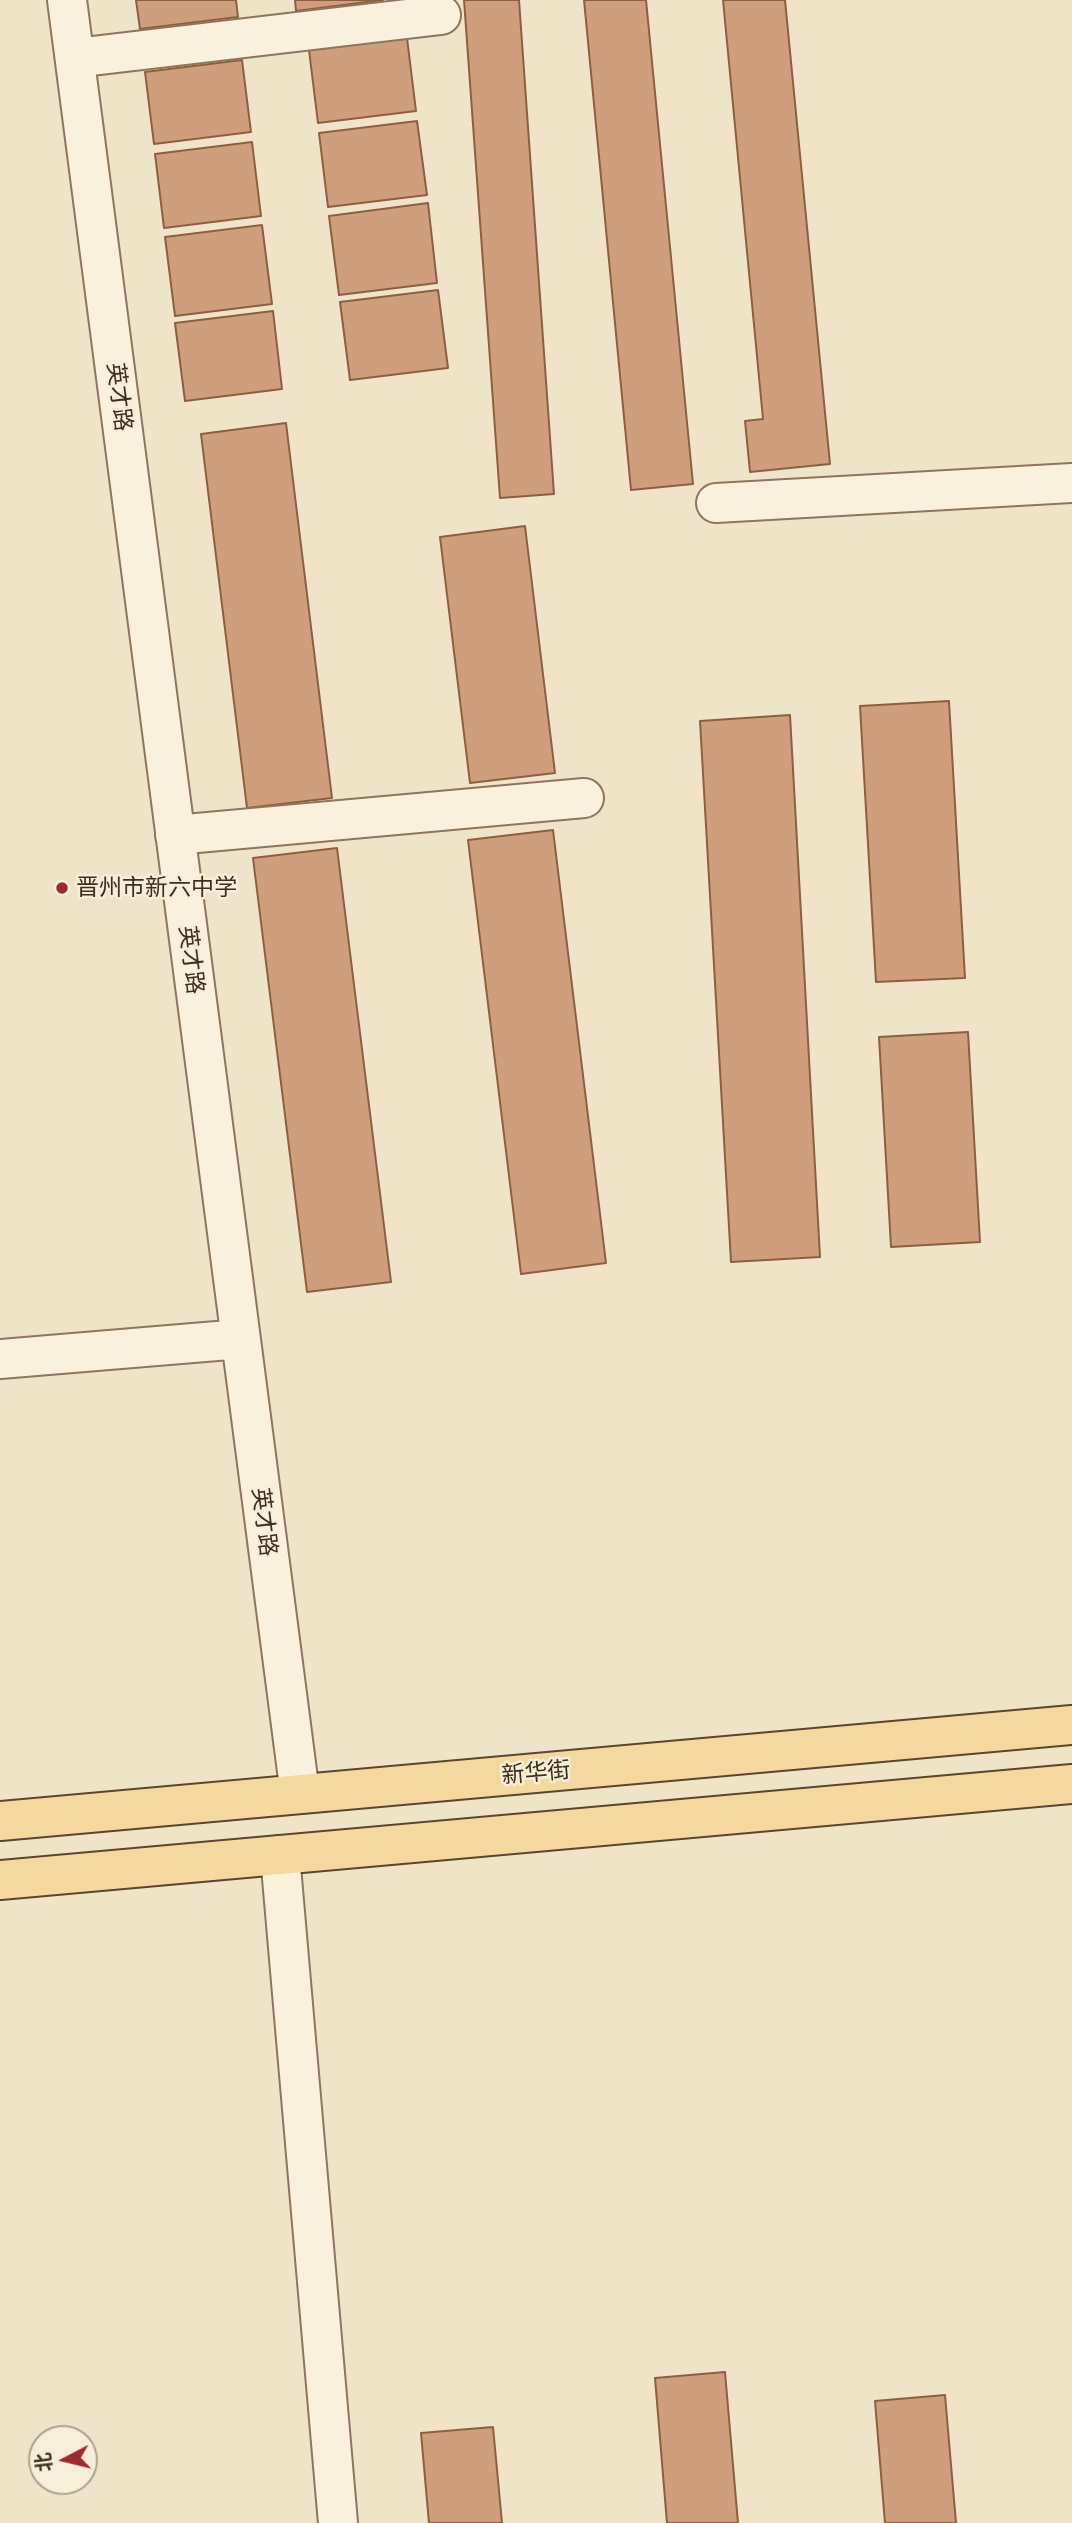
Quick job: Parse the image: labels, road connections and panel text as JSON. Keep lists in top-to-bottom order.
{
  "streets": {
    "main road": ["新华街"],
    "street": ["英才路"]
  },
  "crossings": [
    ["英才路", "新华街"]
  ],
  "places": ["晋州市新六中学"],
  "north": "left"
}
